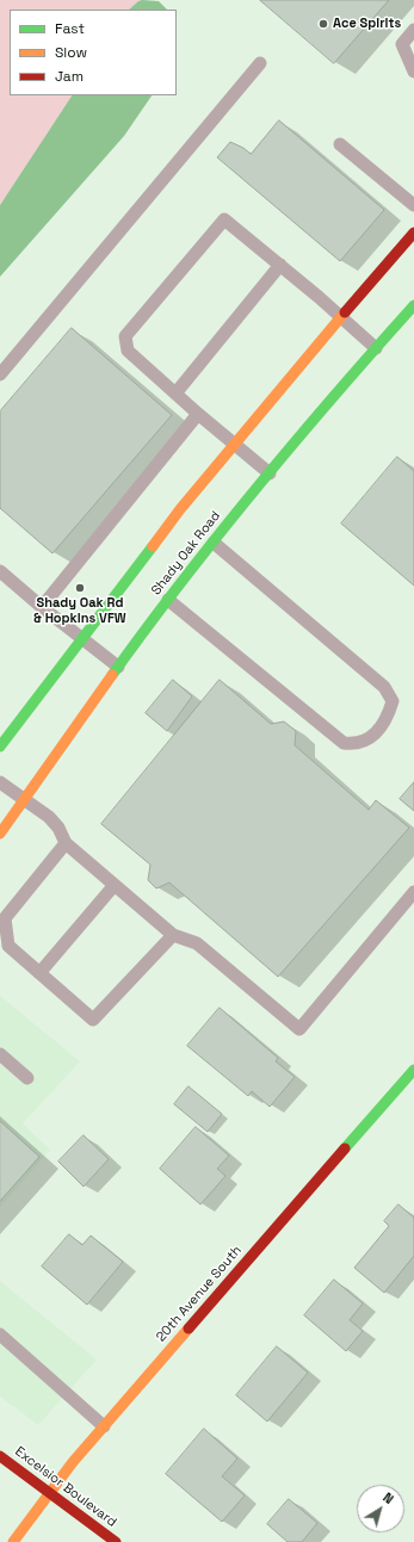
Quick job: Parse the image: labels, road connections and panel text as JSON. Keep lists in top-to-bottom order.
{
  "streets": {
    "main road": ["Shady Oak Road", "20th Avenue South", "Excelsior Boulevard"]
  },
  "crossings": [
    ["20th Avenue South", "Excelsior Boulevard"]
  ],
  "places": ["Ace Spirits", "Shady Oak Rd & Hopkins VFW"],
  "legend": ["Fast", "Slow", "Jam"],
  "north": "top right"
}
